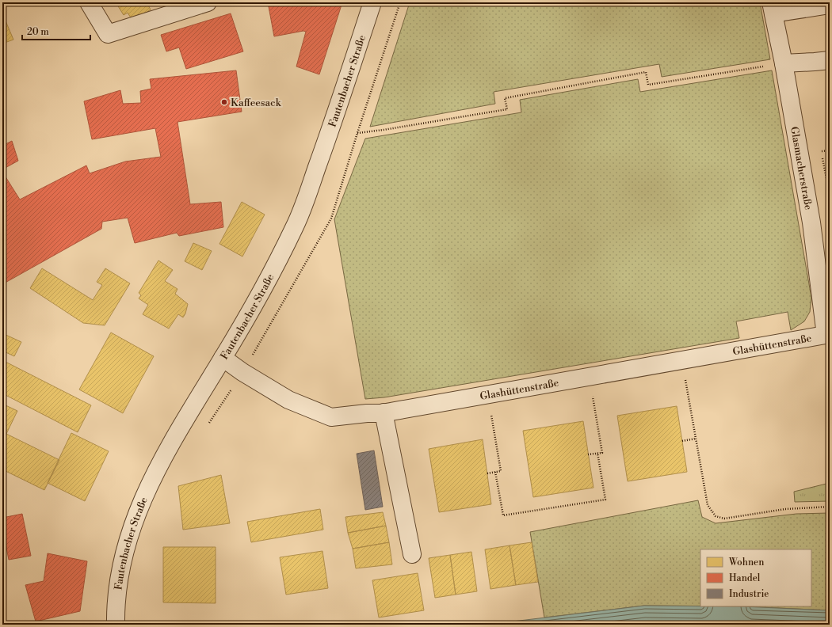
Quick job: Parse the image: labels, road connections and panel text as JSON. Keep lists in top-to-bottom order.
{
  "streets": {
    "street": ["Fautenbacher Straße", "Glasmacherstraße", "Glashüttenstraße"]
  },
  "crossings": [
    ["Fautenbacher Straße", "Glashüttenstraße"],
    ["Glasmacherstraße", "Glashüttenstraße"]
  ],
  "places": ["Kaffeesack"],
  "legend": ["Wohnen", "Handel", "Industrie"],
  "scale_bar": "20 m"
}
